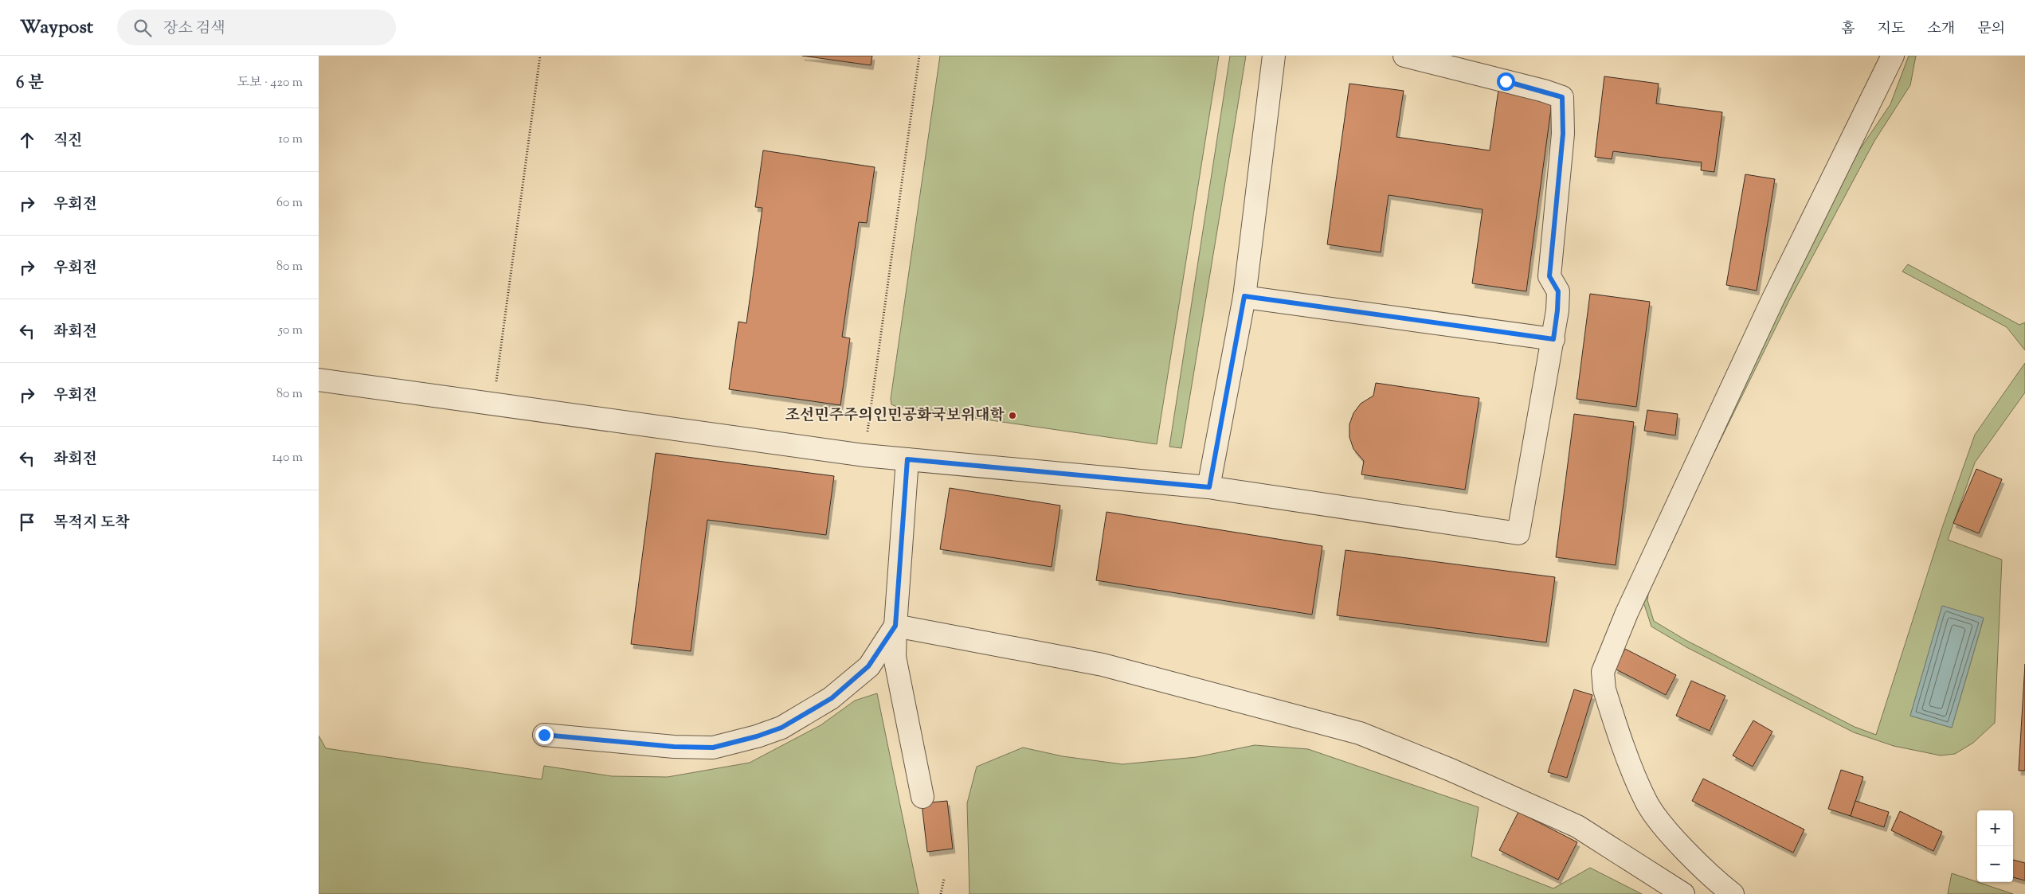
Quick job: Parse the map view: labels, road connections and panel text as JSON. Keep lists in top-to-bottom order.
{
  "places": ["조선민주주의인민공화국보위대학"],
  "page": {
    "header": "Waypost",
    "search": "장소 검색",
    "nav": [
      "홈",
      "지도",
      "소개",
      "문의"
    ],
    "heading": ["6 분", "도보 · 420 m"],
    "list": [
      ["직진", "10 m"],
      ["우회전", "60 m"],
      ["우회전", "80 m"],
      ["좌회전", "50 m"],
      ["우회전", "80 m"],
      ["좌회전", "140 m"],
      "목적지 도착"
    ],
    "map_buttons": ["+", "−"]
  }
}
